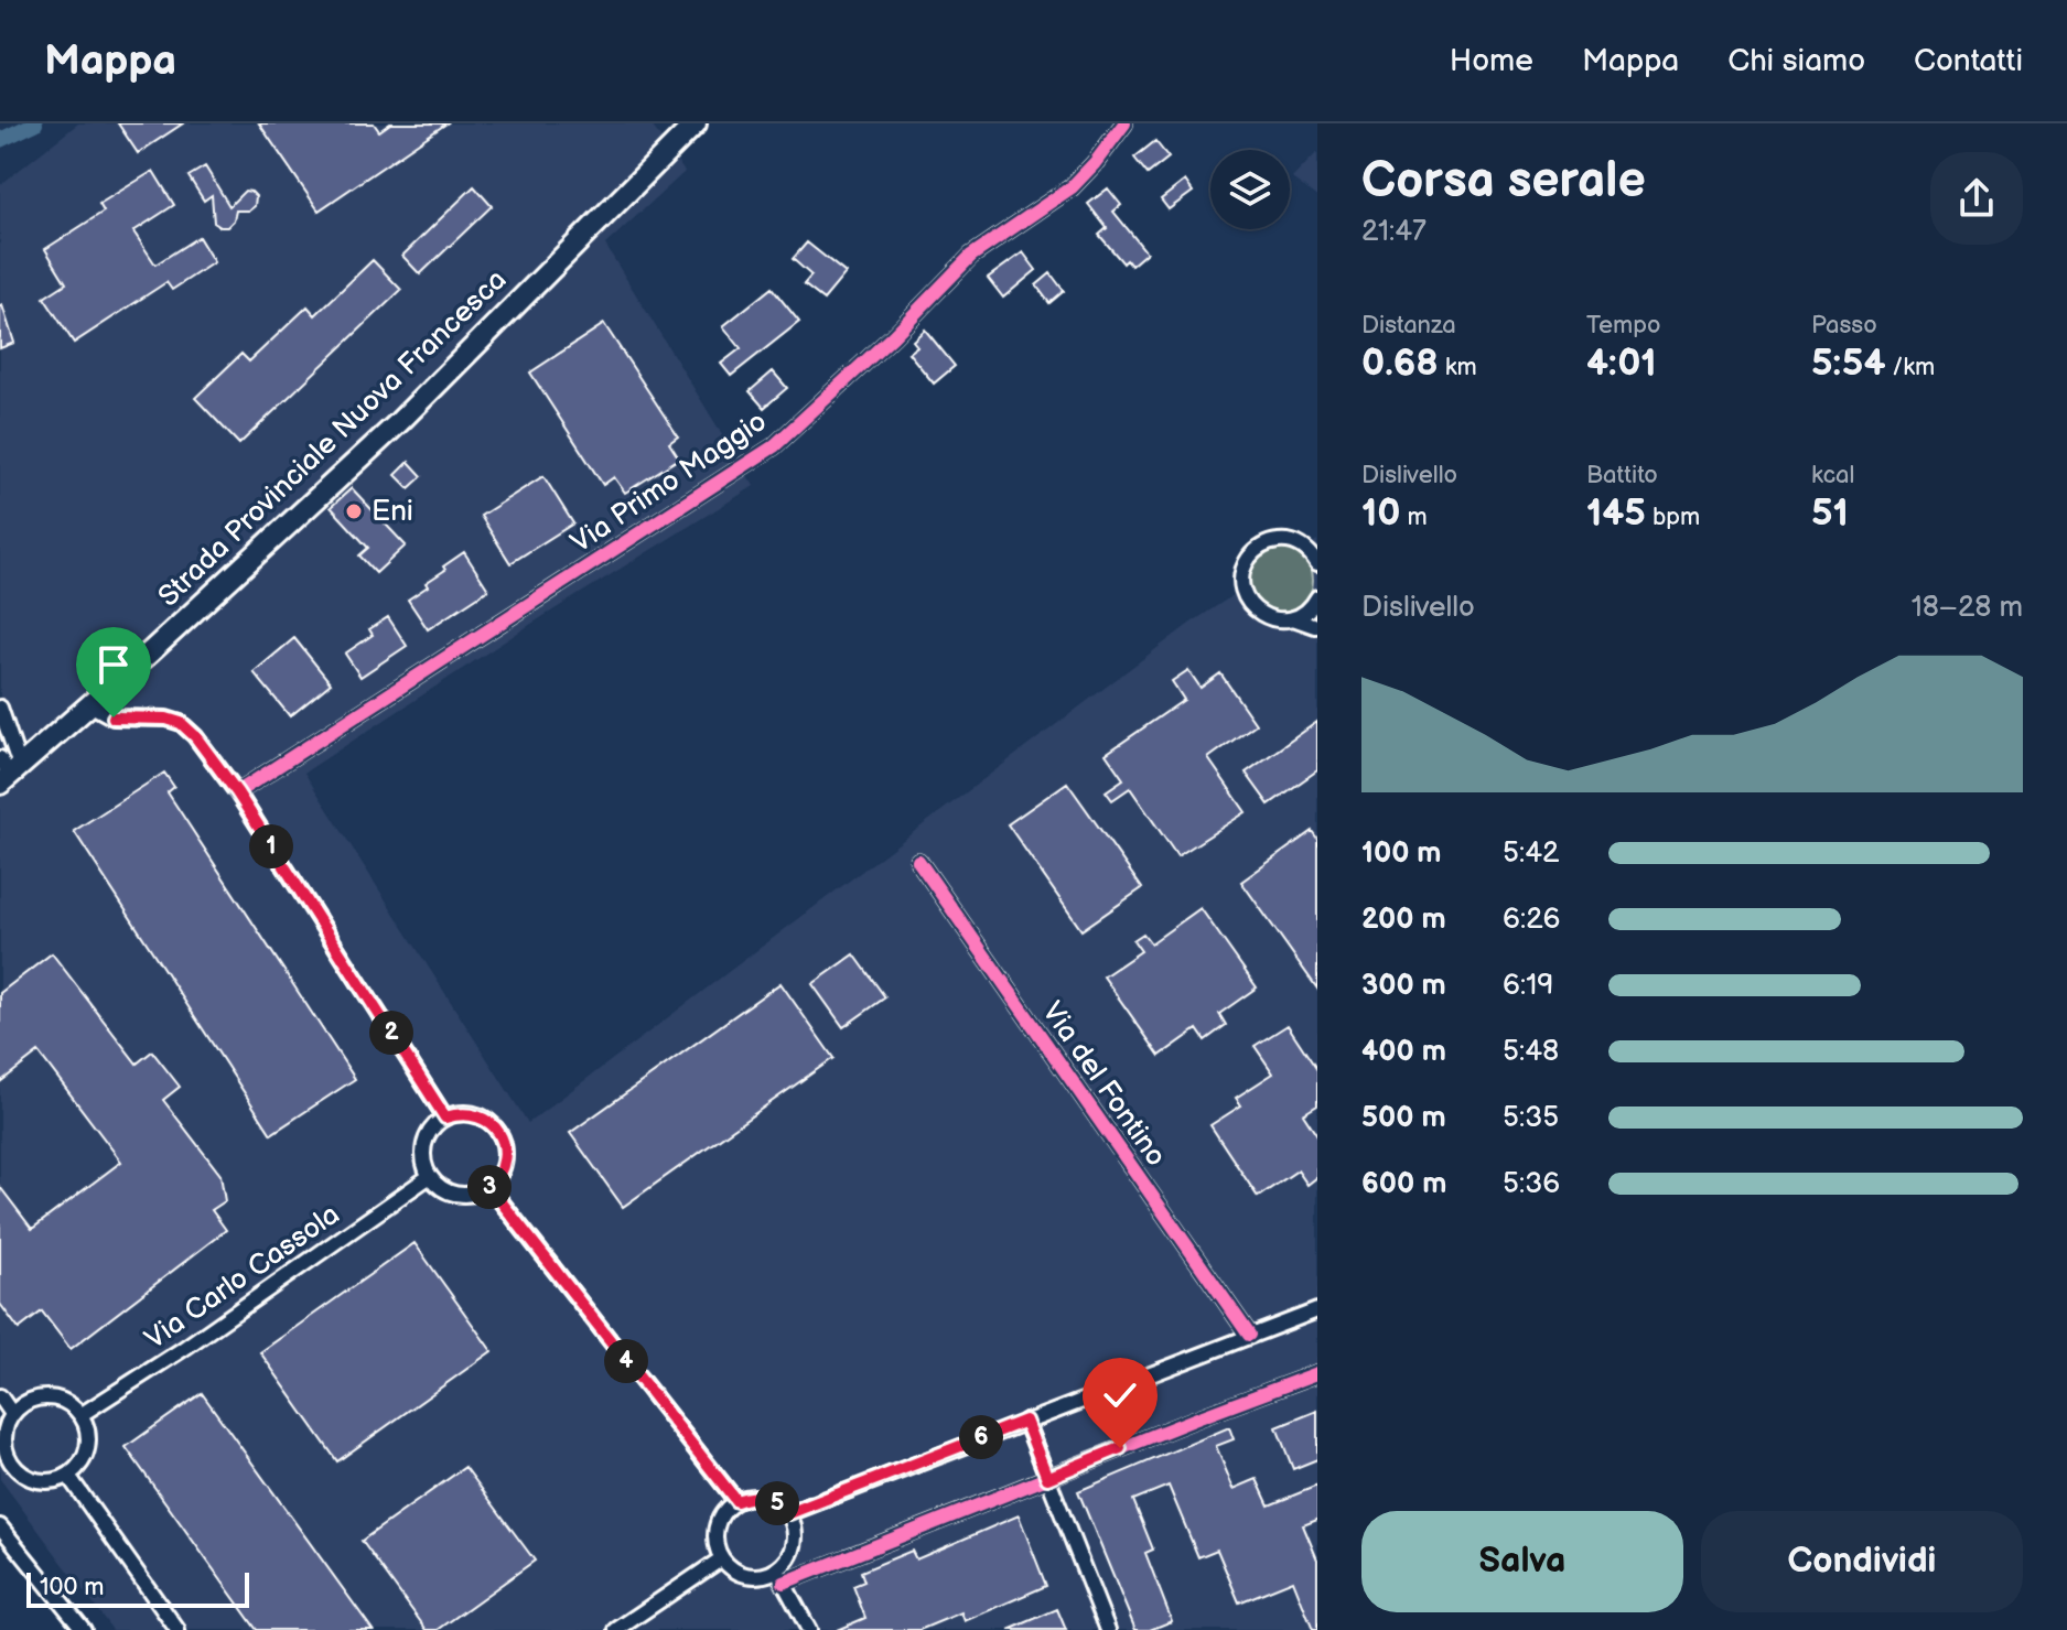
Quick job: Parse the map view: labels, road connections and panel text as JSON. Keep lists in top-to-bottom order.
{
  "streets": {
    "main road": ["Strada Provinciale Nuova Francesca"],
    "street": ["Via Primo Maggio", "Via del Fontino", "Via Carlo Cassola"]
  },
  "places": ["Eni"],
  "scale_bar": "100 m",
  "page": {
    "header": "Mappa",
    "nav": [
      "Home",
      "Mappa",
      "Chi siamo",
      "Contatti"
    ],
    "heading": ["Corsa serale", "21:47"],
    "stats": [
      ["Distanza", "0.68 km"],
      ["Tempo", "4:01"],
      ["Passo", "5:54 /km"],
      ["Dislivello", "10 m"],
      ["Battito", "145 bpm"],
      ["kcal", "51"]
    ],
    "chart": ["Dislivello", "18–28 m"],
    "list": [
      {
        "name": "100 m",
        "note": "5:42"
      },
      {
        "name": "200 m",
        "note": "6:26"
      },
      {
        "name": "300 m",
        "note": "6:19"
      },
      {
        "name": "400 m",
        "note": "5:48"
      },
      {
        "name": "500 m",
        "note": "5:35"
      },
      {
        "name": "600 m",
        "note": "5:36"
      }
    ],
    "pins": [
      "1",
      "2",
      "3",
      "4",
      "6",
      "5"
    ],
    "buttons": ["Salva", "Condividi"],
    "scale": "100 m"
  }
}
